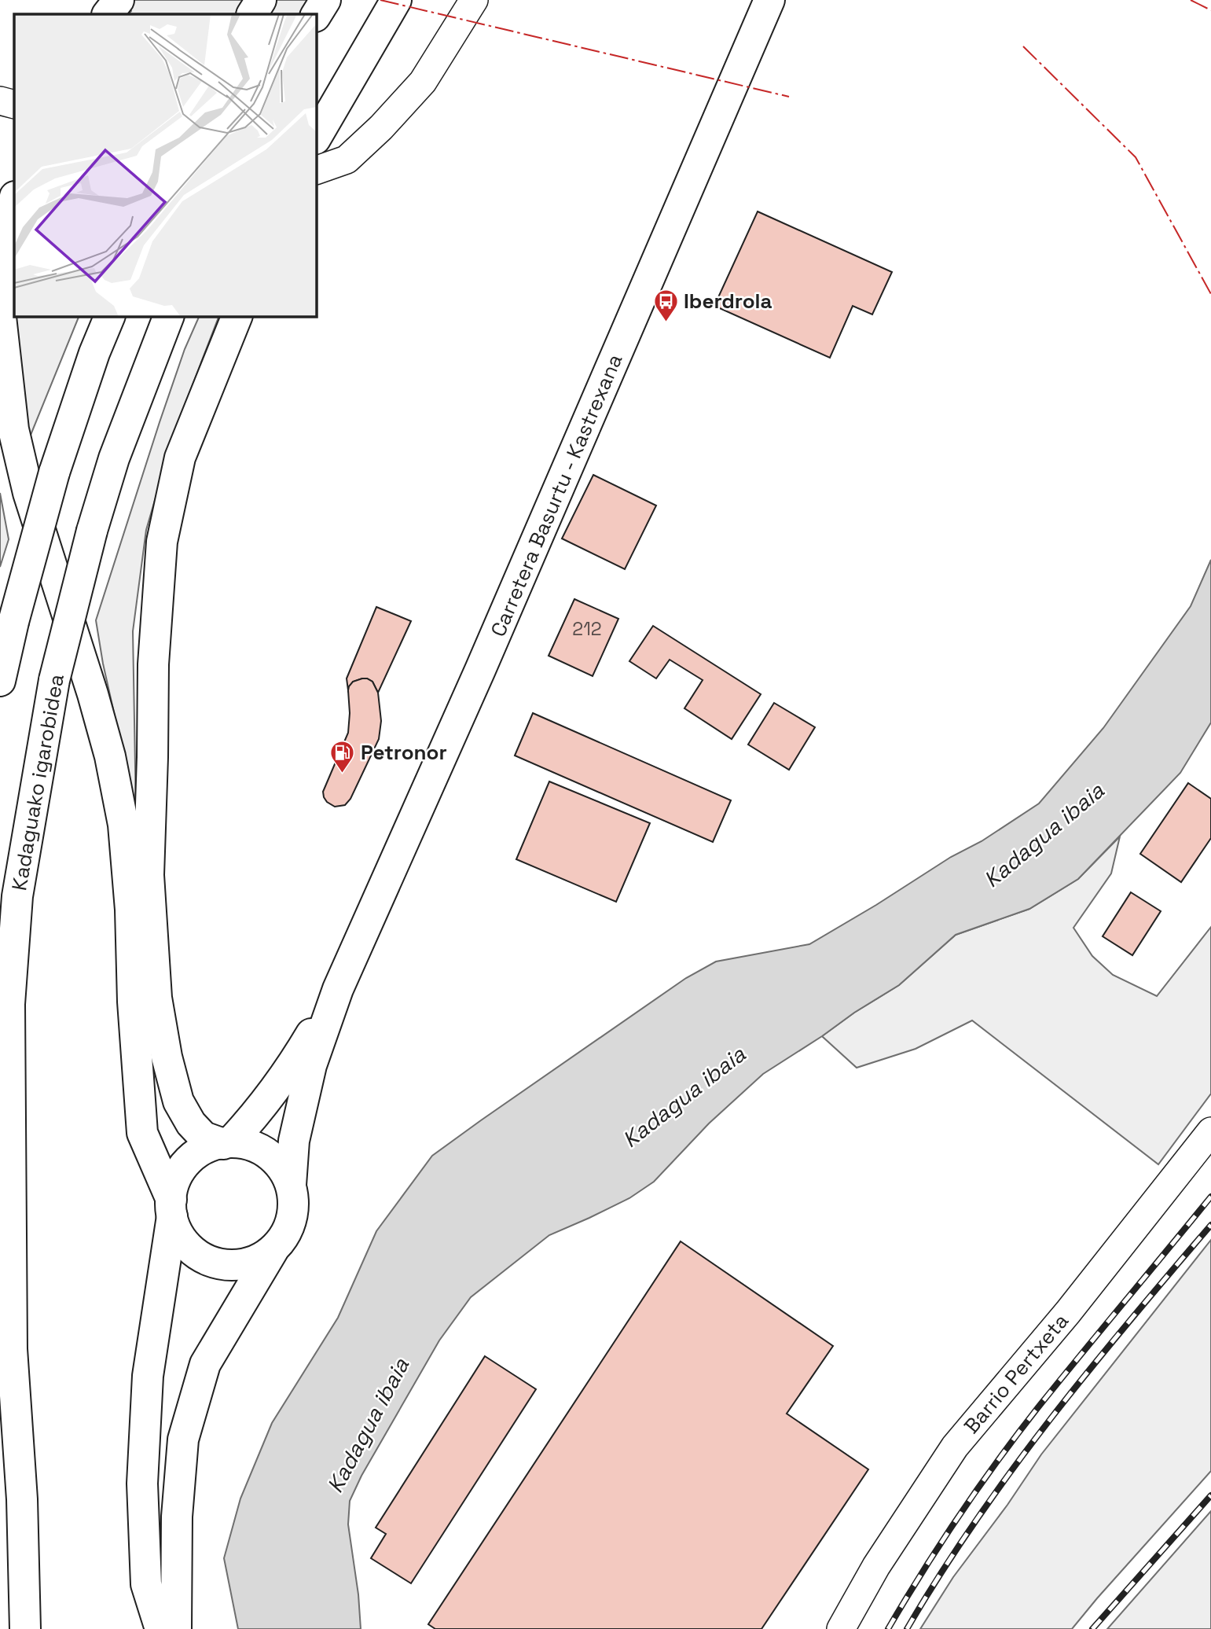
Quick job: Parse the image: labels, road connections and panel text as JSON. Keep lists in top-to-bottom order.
{
  "streets": {
    "main road": ["Carretera Basurtu - Kastrexana", "Kadaguako igarobidea"],
    "street": ["Barrio Pertxeta"]
  },
  "water": ["Kadagua ibaia"],
  "places": {
    "bus stop": ["Iberdrola"],
    "fuel station": ["Petronor"]
  },
  "house_numbers": ["212"]
}
